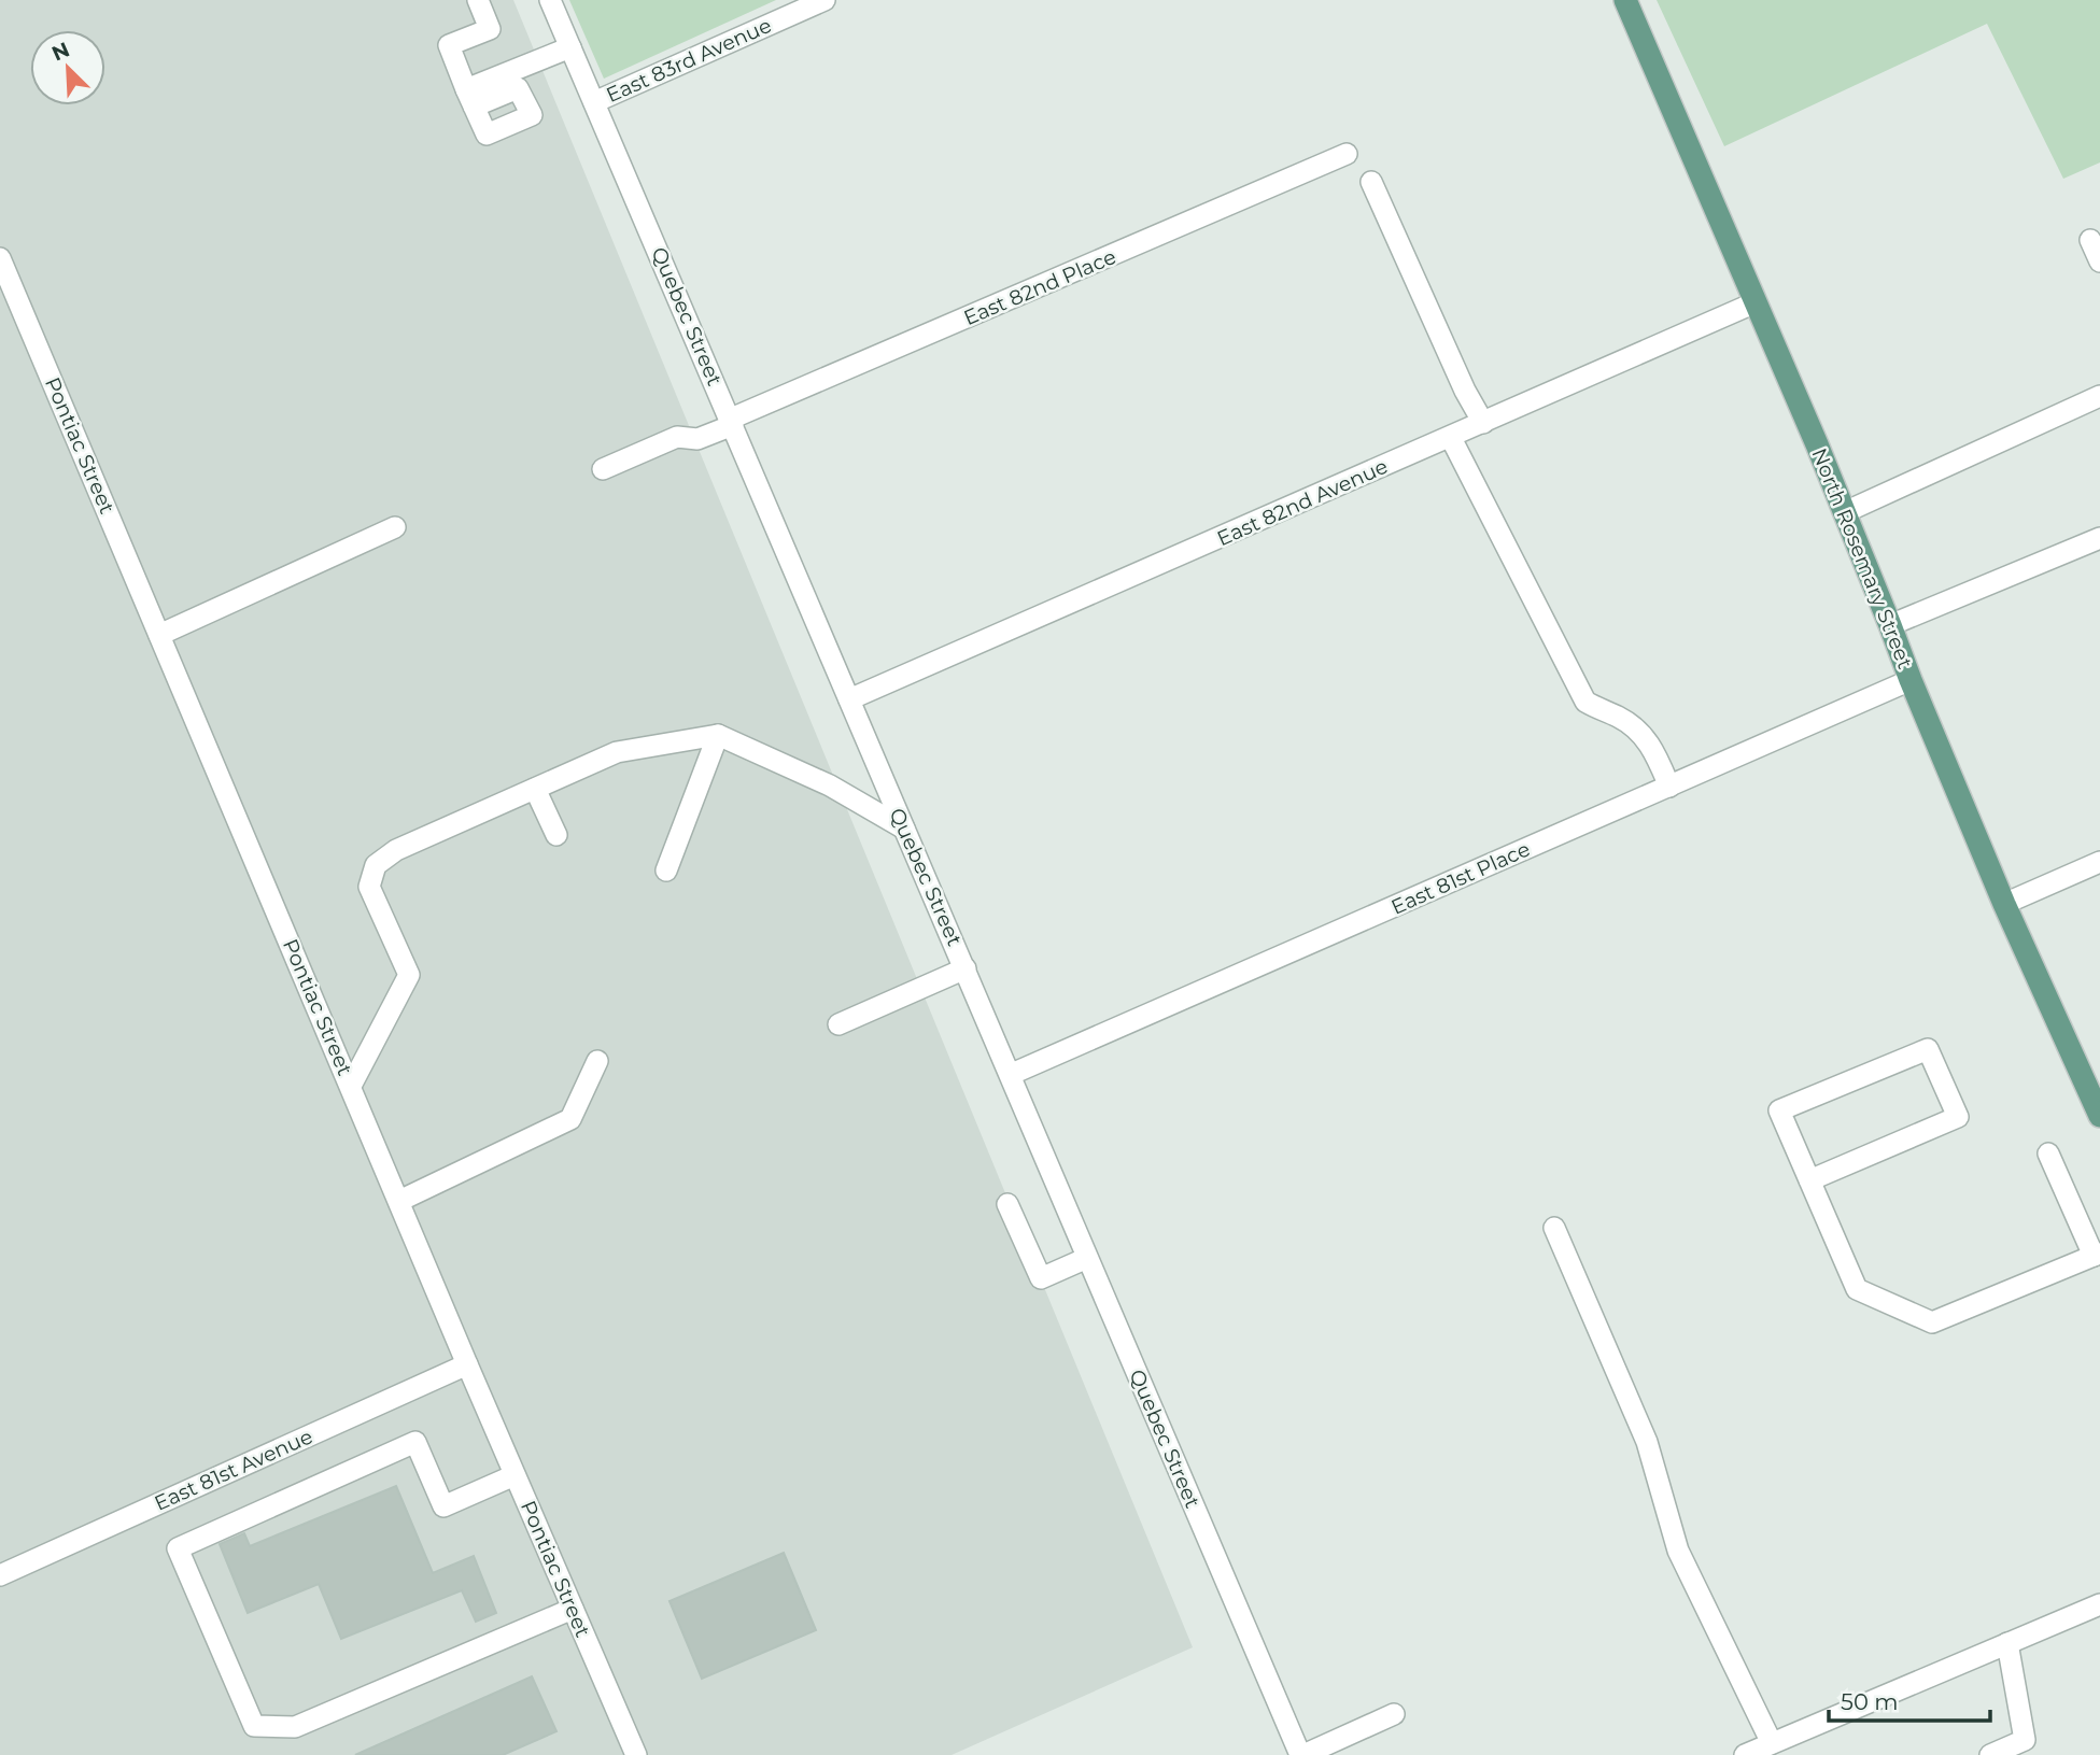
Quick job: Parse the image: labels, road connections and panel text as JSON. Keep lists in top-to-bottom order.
{
  "streets": {
    "main road": ["North Rosemary Street"],
    "street": [
      "East 83rd Avenue",
      "East 82nd Place",
      "Quebec Street",
      "Pontiac Street",
      "East 82nd Avenue",
      "East 81st Place",
      "East 81st Avenue"
    ]
  },
  "crossings": [
    ["East 83rd Avenue", "Quebec Street"],
    ["East 82nd Place", "Quebec Street"],
    ["Quebec Street", "East 82nd Avenue"],
    ["Quebec Street", "East 81st Place"],
    ["Pontiac Street", "East 81st Avenue"],
    ["East 82nd Avenue", "North Rosemary Street"],
    ["North Rosemary Street", "East 81st Place"]
  ],
  "scale_bar": "50 m",
  "north": "top left"
}
